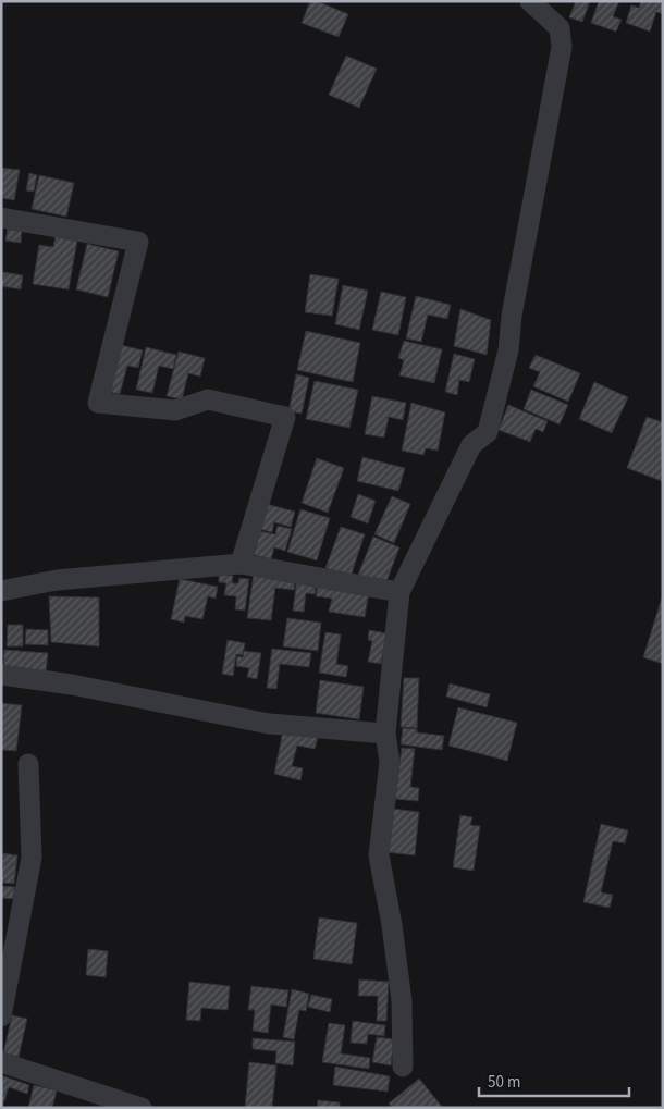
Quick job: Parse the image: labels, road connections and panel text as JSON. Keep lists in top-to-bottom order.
{
  "scale_bar": "50 m"
}
